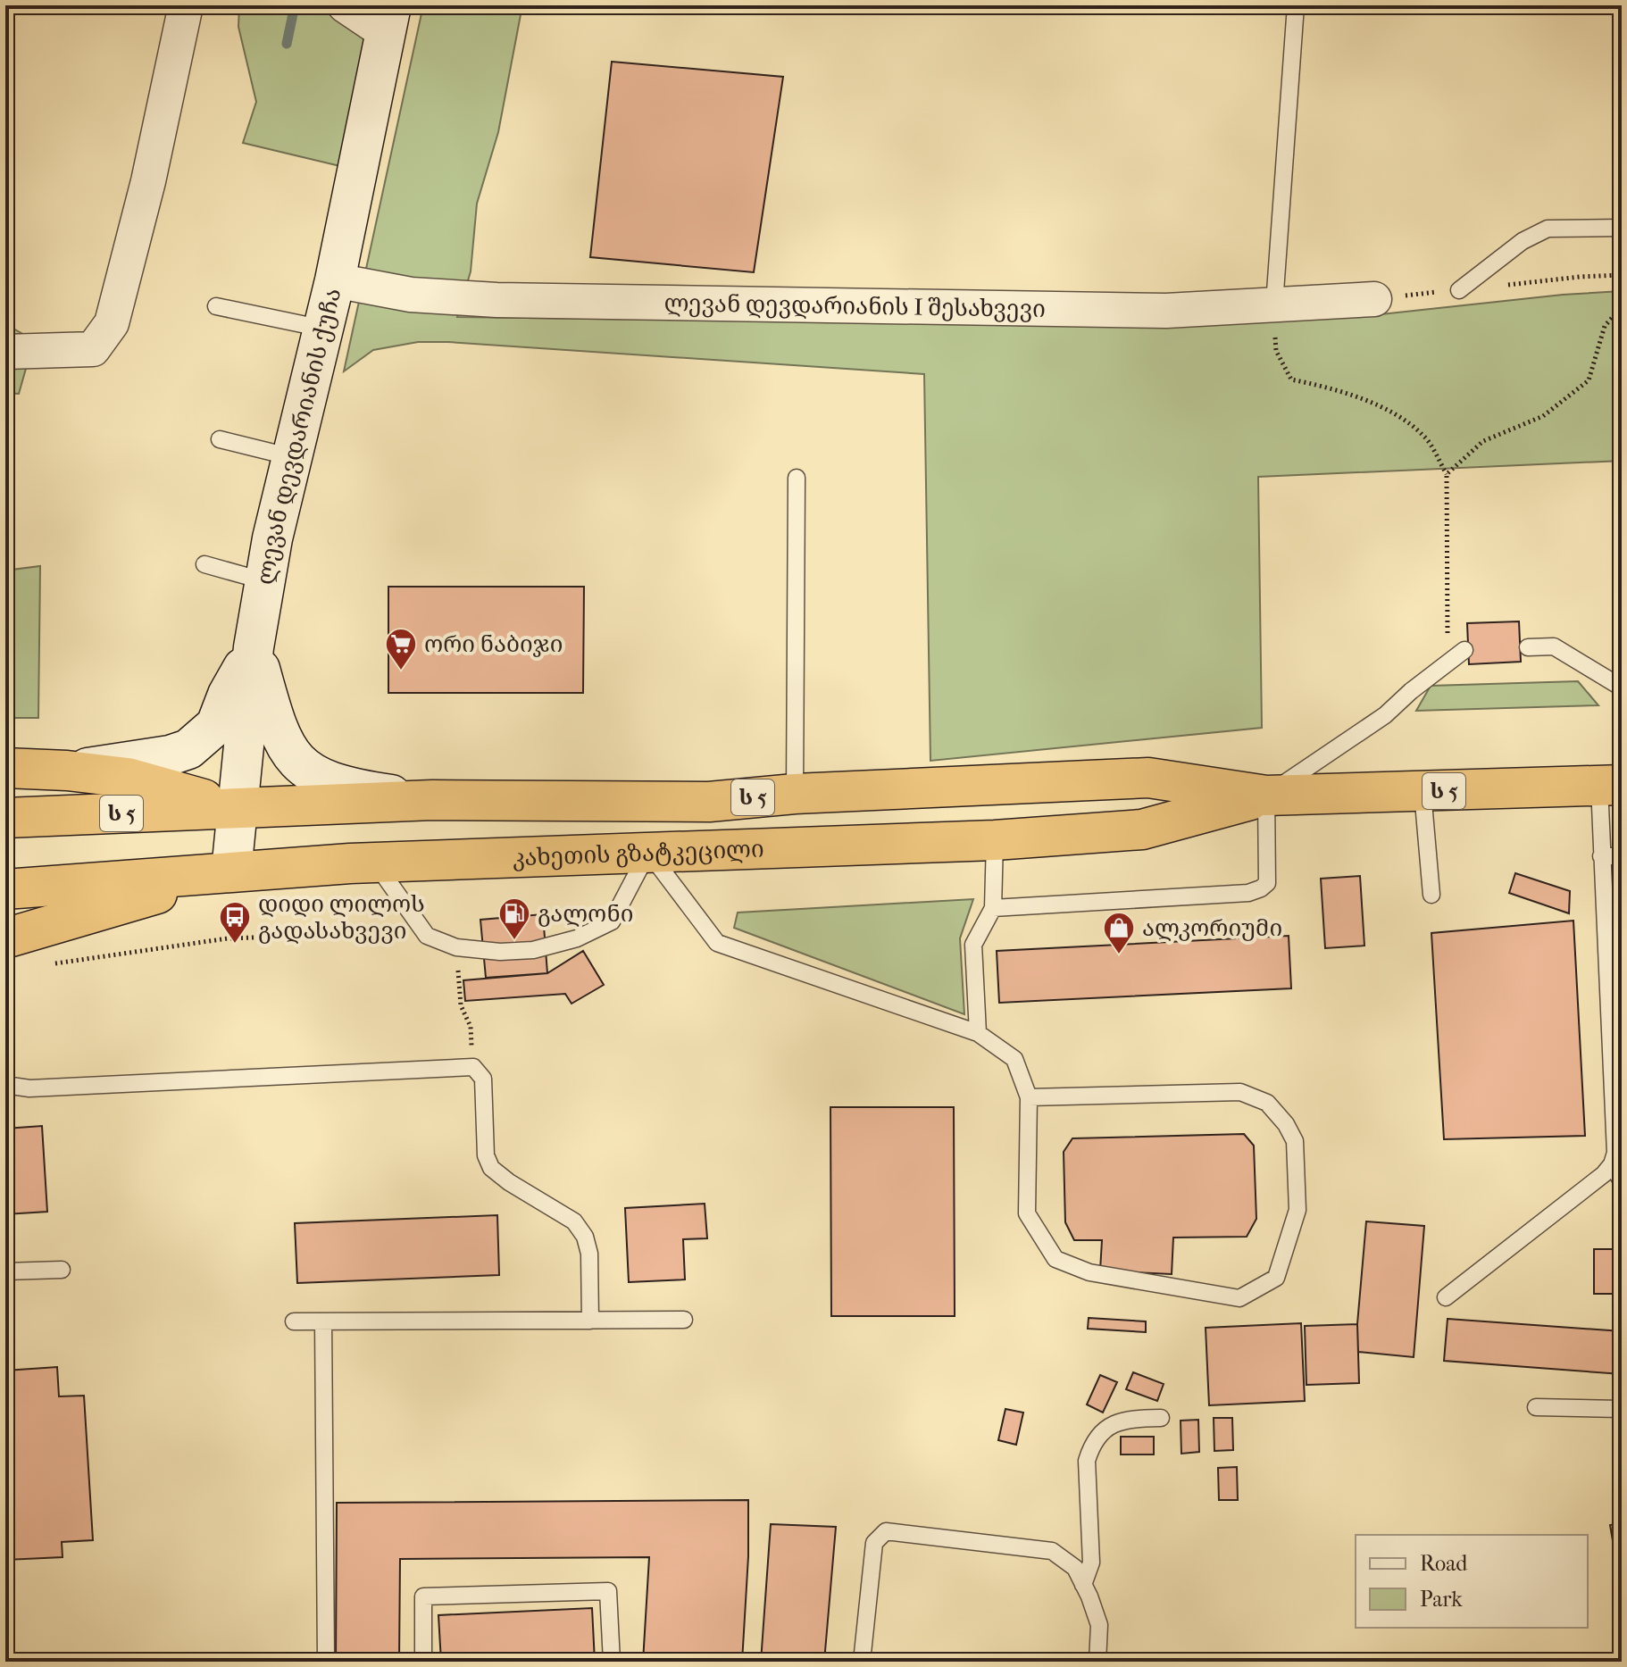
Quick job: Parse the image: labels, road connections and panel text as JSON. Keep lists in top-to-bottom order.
{
  "streets": {
    "highway": ["ს 5", "კახეთის გზატკეცილი"],
    "main road": ["ლევან დევდარიანის ქუჩა"],
    "street": ["ლევან დევდარიანის I შესახვევი"]
  },
  "crossings": [
    ["ლევან დევდარიანის I შესახვევი", "ლევან დევდარიანის ქუჩა"],
    ["ლევან დევდარიანის ქუჩა", "კახეთის გზატკეცილი"]
  ],
  "places": {
    "supermarket": ["ორი ნაბიჯი"],
    "fuel station": ["გალონი"],
    "bus stop": ["დიდი ლილოს გადასახვევი"],
    "shop": ["ალკორიუმი"]
  },
  "legend": ["Road", "Park"]
}
